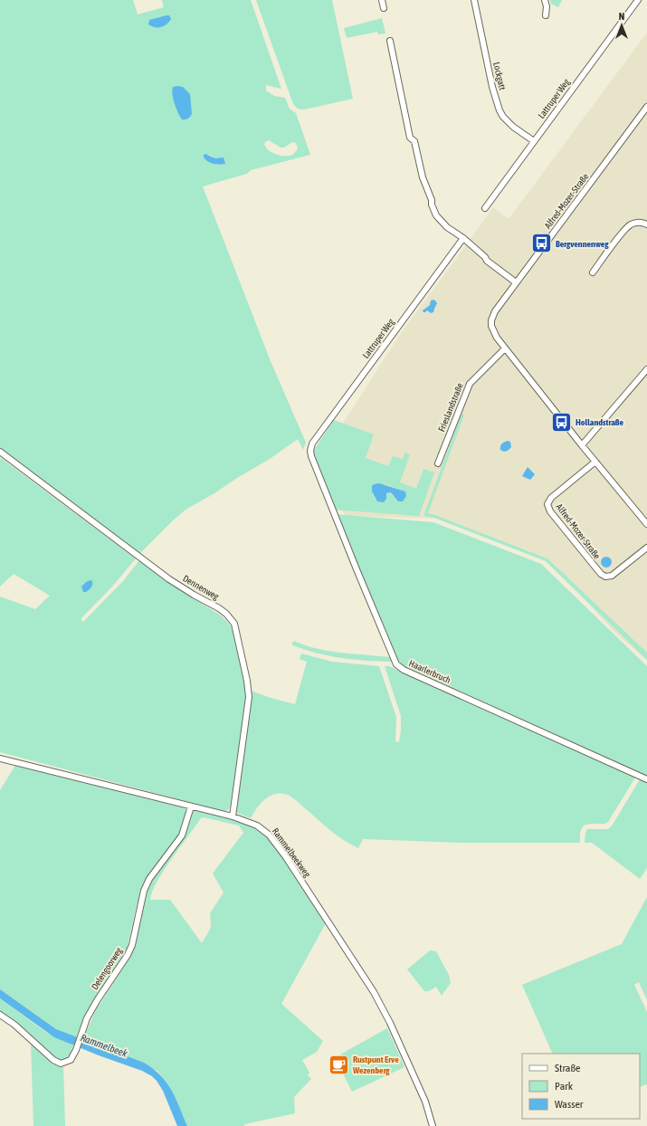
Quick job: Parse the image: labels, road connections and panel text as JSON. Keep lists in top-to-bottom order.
{
  "streets": {
    "street": [
      "Lockgatt",
      "Lattruper Weg",
      "Alfred-Mozer-Straße",
      "Frieslandstraße",
      "Dennenweg",
      "Haarlerbruch",
      "Rammelbeekweg",
      "Delengoorweg"
    ]
  },
  "crossings": [
    ["Lockgatt", "Lattruper Weg"],
    ["Lattruper Weg", "Haarlerbruch"],
    ["Alfred-Mozer-Straße", "Frieslandstraße"],
    ["Dennenweg", "Rammelbeekweg"],
    ["Rammelbeekweg", "Delengoorweg"]
  ],
  "water": ["Rammelbeek"],
  "places": {
    "bus stop": ["Bergvennenweg", "Hollandstraße"],
    "cafe": ["Rustpunt Erve Wezenberg"]
  },
  "legend": ["Straße", "Park", "Wasser"],
  "north": "top"
}
